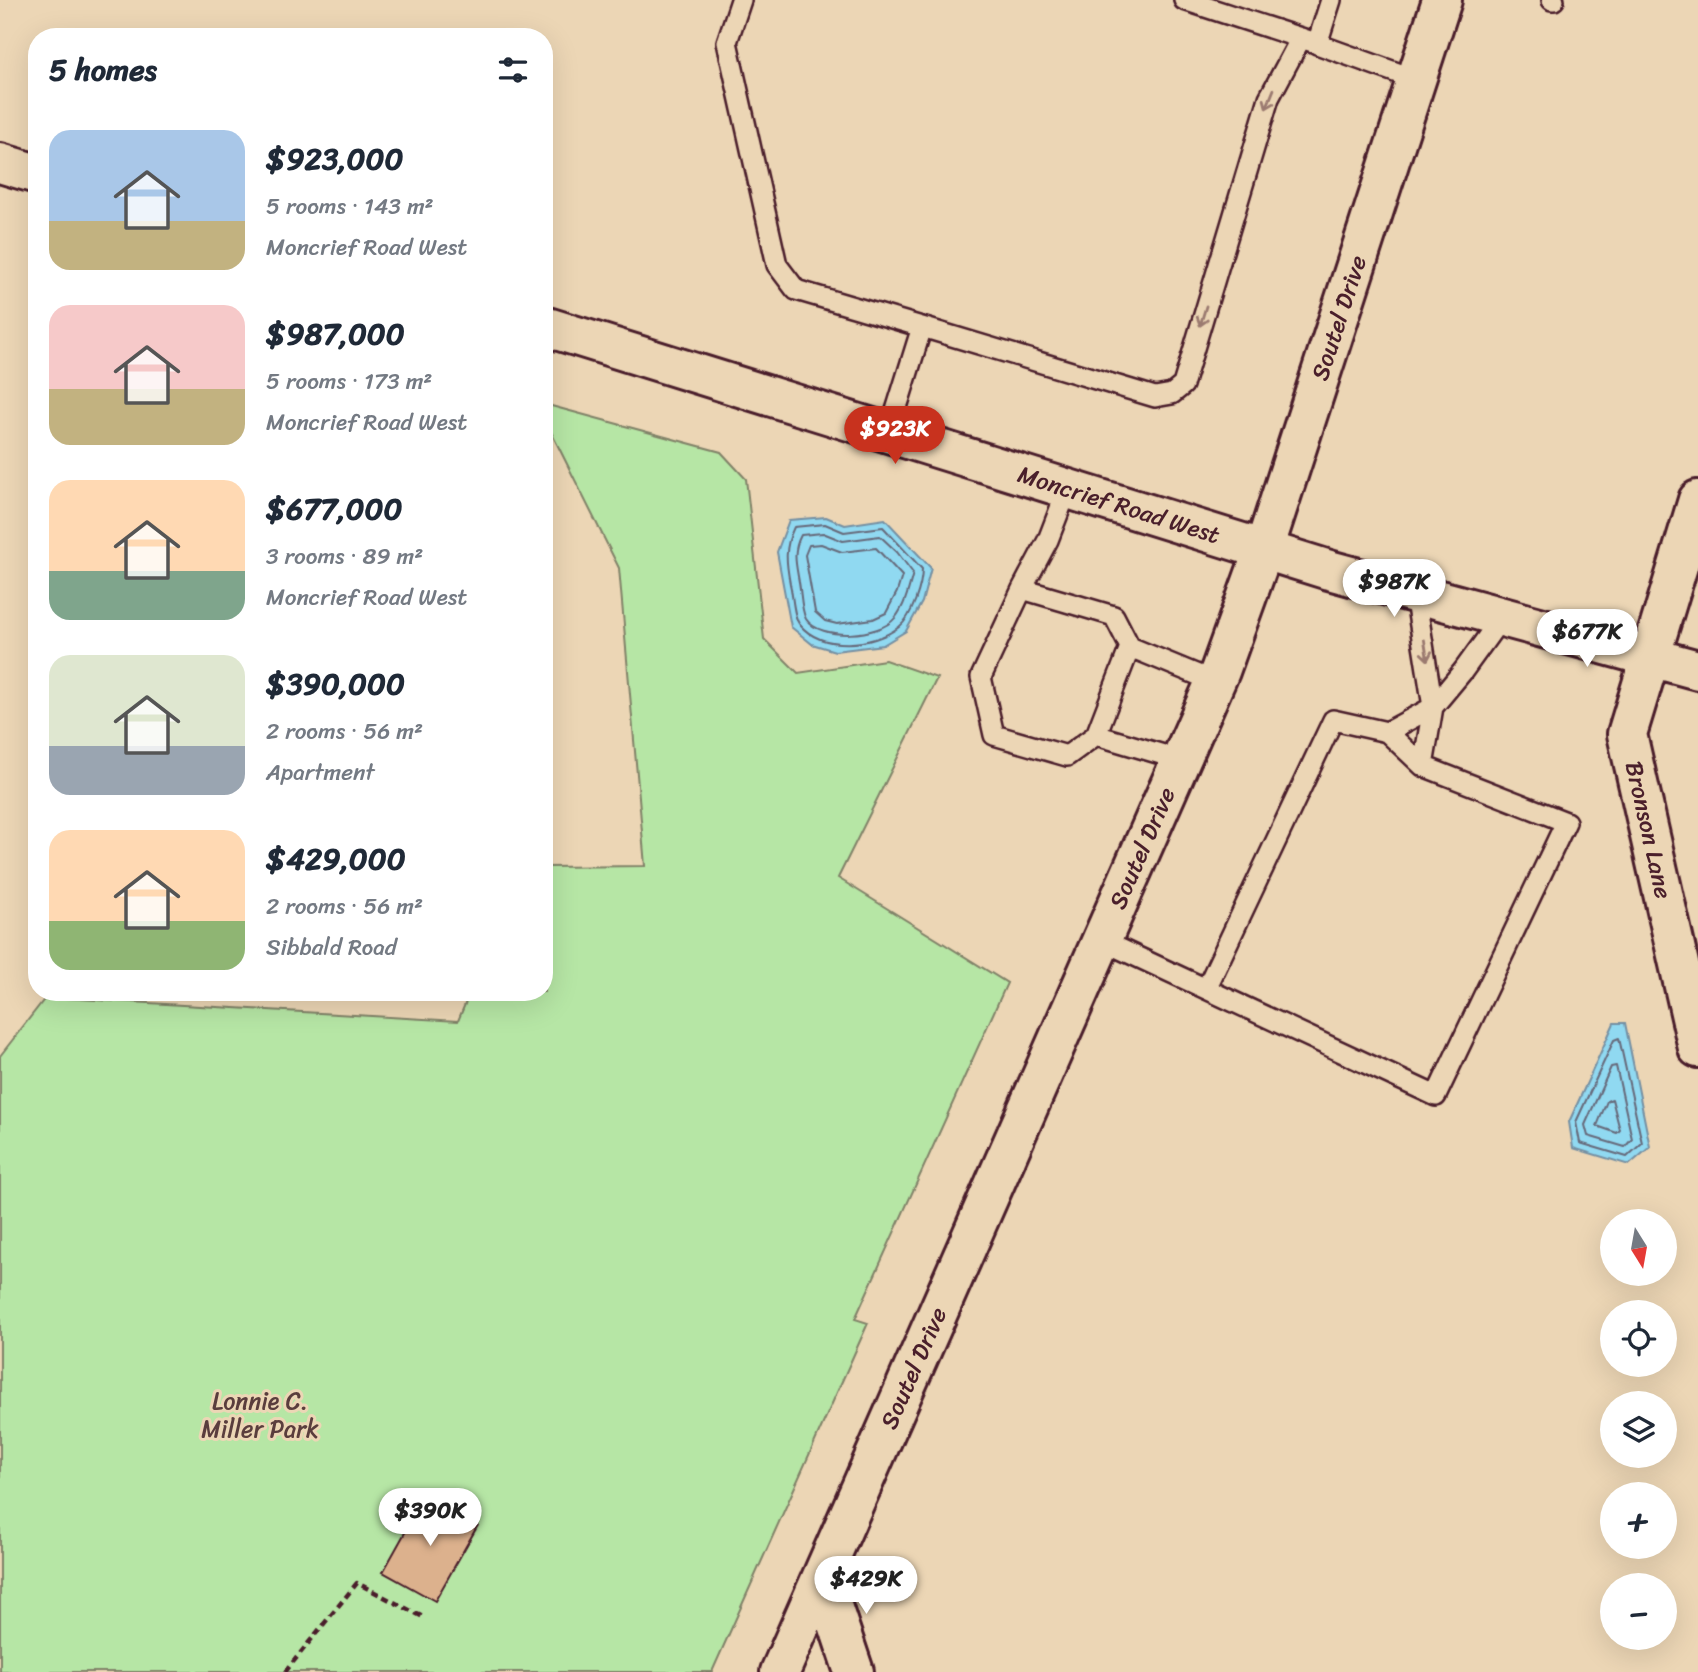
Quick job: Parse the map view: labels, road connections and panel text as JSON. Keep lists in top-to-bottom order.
{
  "streets": {
    "main road": ["Soutel Drive", "Moncrief Road West", "Bronson Lane"]
  },
  "crossings": [
    ["Soutel Drive", "Moncrief Road West"],
    ["Moncrief Road West", "Bronson Lane"]
  ],
  "parks": ["Lonnie C. Miller Park"],
  "north": "bottom",
  "page": {
    "heading": "5 homes",
    "list": [
      {
        "name": "$923,000",
        "note": "5 rooms · 143 m² · Moncrief Road West"
      },
      {
        "name": "$987,000",
        "note": "5 rooms · 173 m² · Moncrief Road West"
      },
      {
        "name": "$677,000",
        "note": "3 rooms · 89 m² · Moncrief Road West"
      },
      {
        "name": "$390,000",
        "note": "2 rooms · 56 m² · Apartment"
      },
      {
        "name": "$429,000",
        "note": "2 rooms · 56 m² · Sibbald Road"
      }
    ],
    "price": [
      "$923K",
      "$987K",
      "$677K",
      "$390K",
      "$429K"
    ],
    "map_buttons": ["+", "−"]
  }
}
